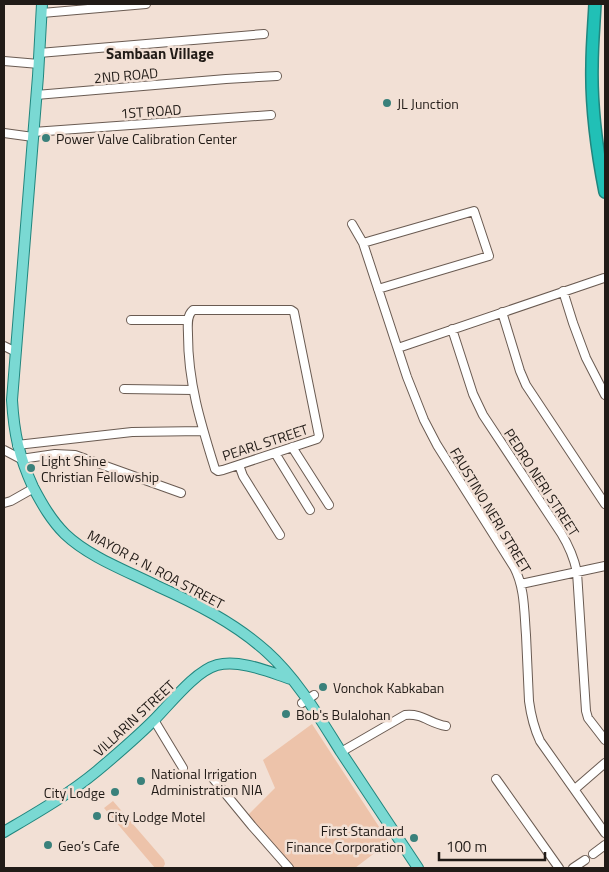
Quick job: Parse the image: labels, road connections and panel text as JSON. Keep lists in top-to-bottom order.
{
  "streets": {
    "main road": ["MAYOR P. N. ROA STREET", "VILLARIN STREET"],
    "street": [
      "2ND ROAD",
      "1ST ROAD",
      "PEARL STREET",
      "PEDRO NERI STREET",
      "FAUSTINO NERI STREET"
    ]
  },
  "crossings": [
    ["2ND ROAD", "MAYOR P. N. ROA STREET"],
    ["1ST ROAD", "MAYOR P. N. ROA STREET"],
    ["MAYOR P. N. ROA STREET", "VILLARIN STREET"]
  ],
  "districts": ["Sambaan Village"],
  "places": [
    "JL Junction",
    "Power Valve Calibration Center",
    "Light Shine Christian Fellowship",
    "Vonchok Kabkaban",
    "Bob's Bulalohan",
    "National Irrigation Administration NIA",
    "City Lodge",
    "City Lodge Motel",
    "First Standard Finance Corporation",
    "Geo’s Cafe"
  ],
  "scale_bar": "100 m"
}
